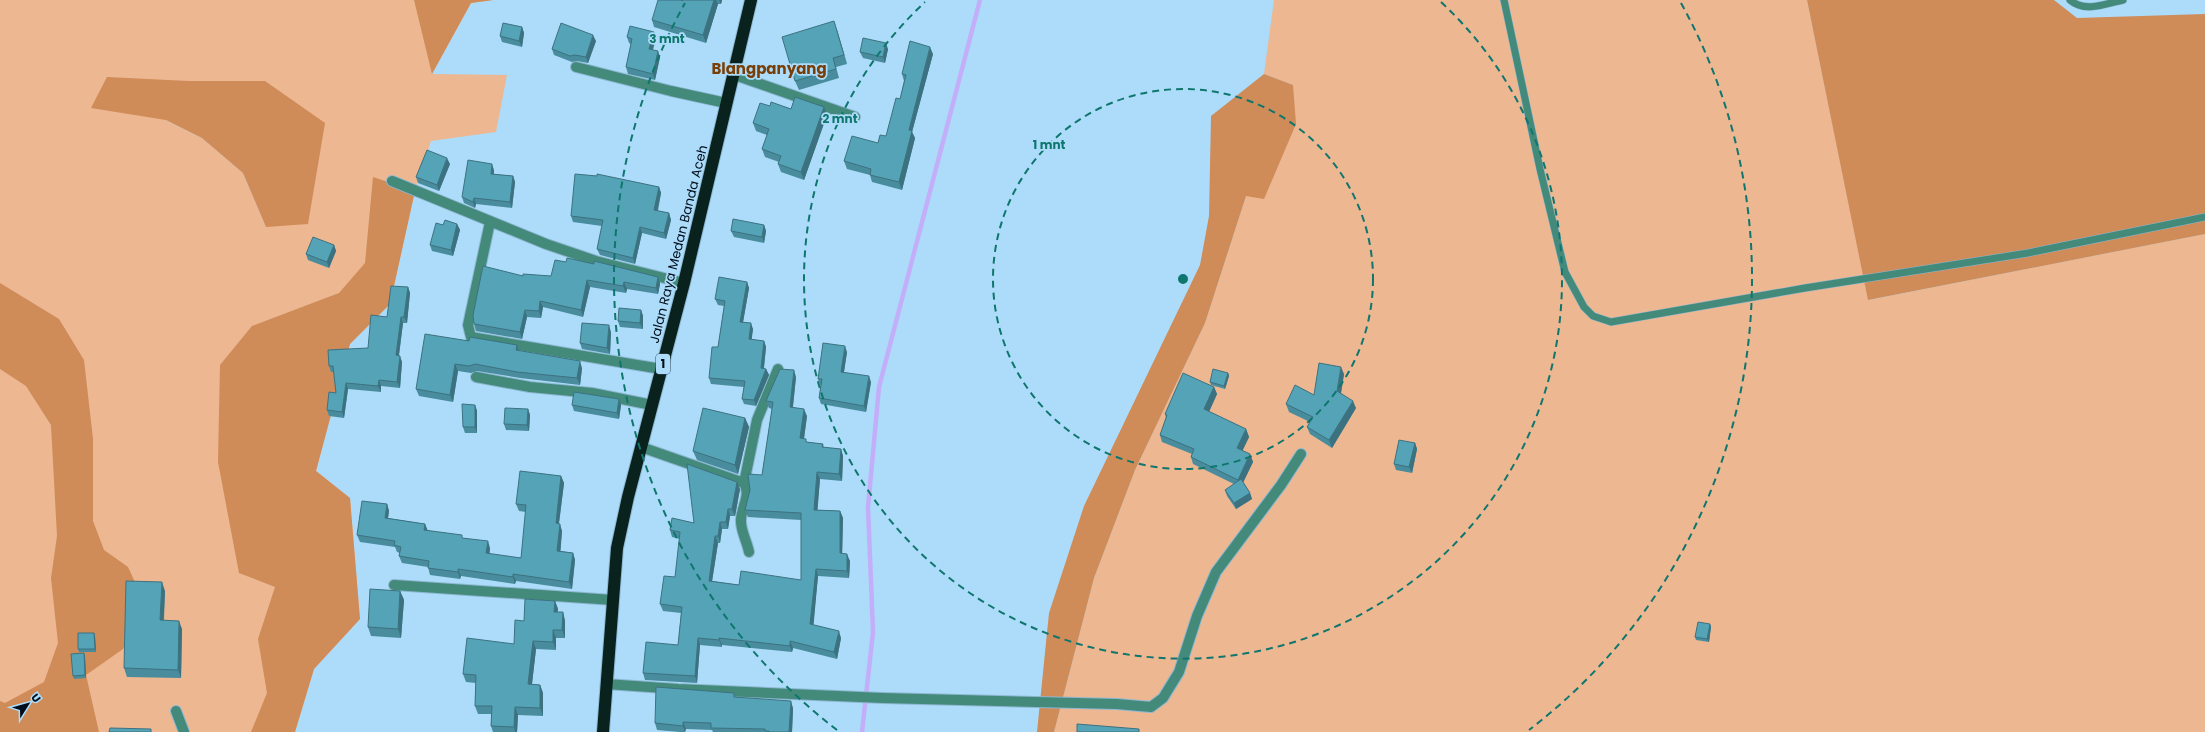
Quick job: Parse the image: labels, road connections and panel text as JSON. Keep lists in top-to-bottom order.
{
  "streets": {
    "highway": ["Jalan Raya Medan Banda Aceh", "1"]
  },
  "districts": ["Blangpanyang"],
  "north": "top right",
  "rings": ["3 mnt", "2 mnt", "1 mnt"]
}
